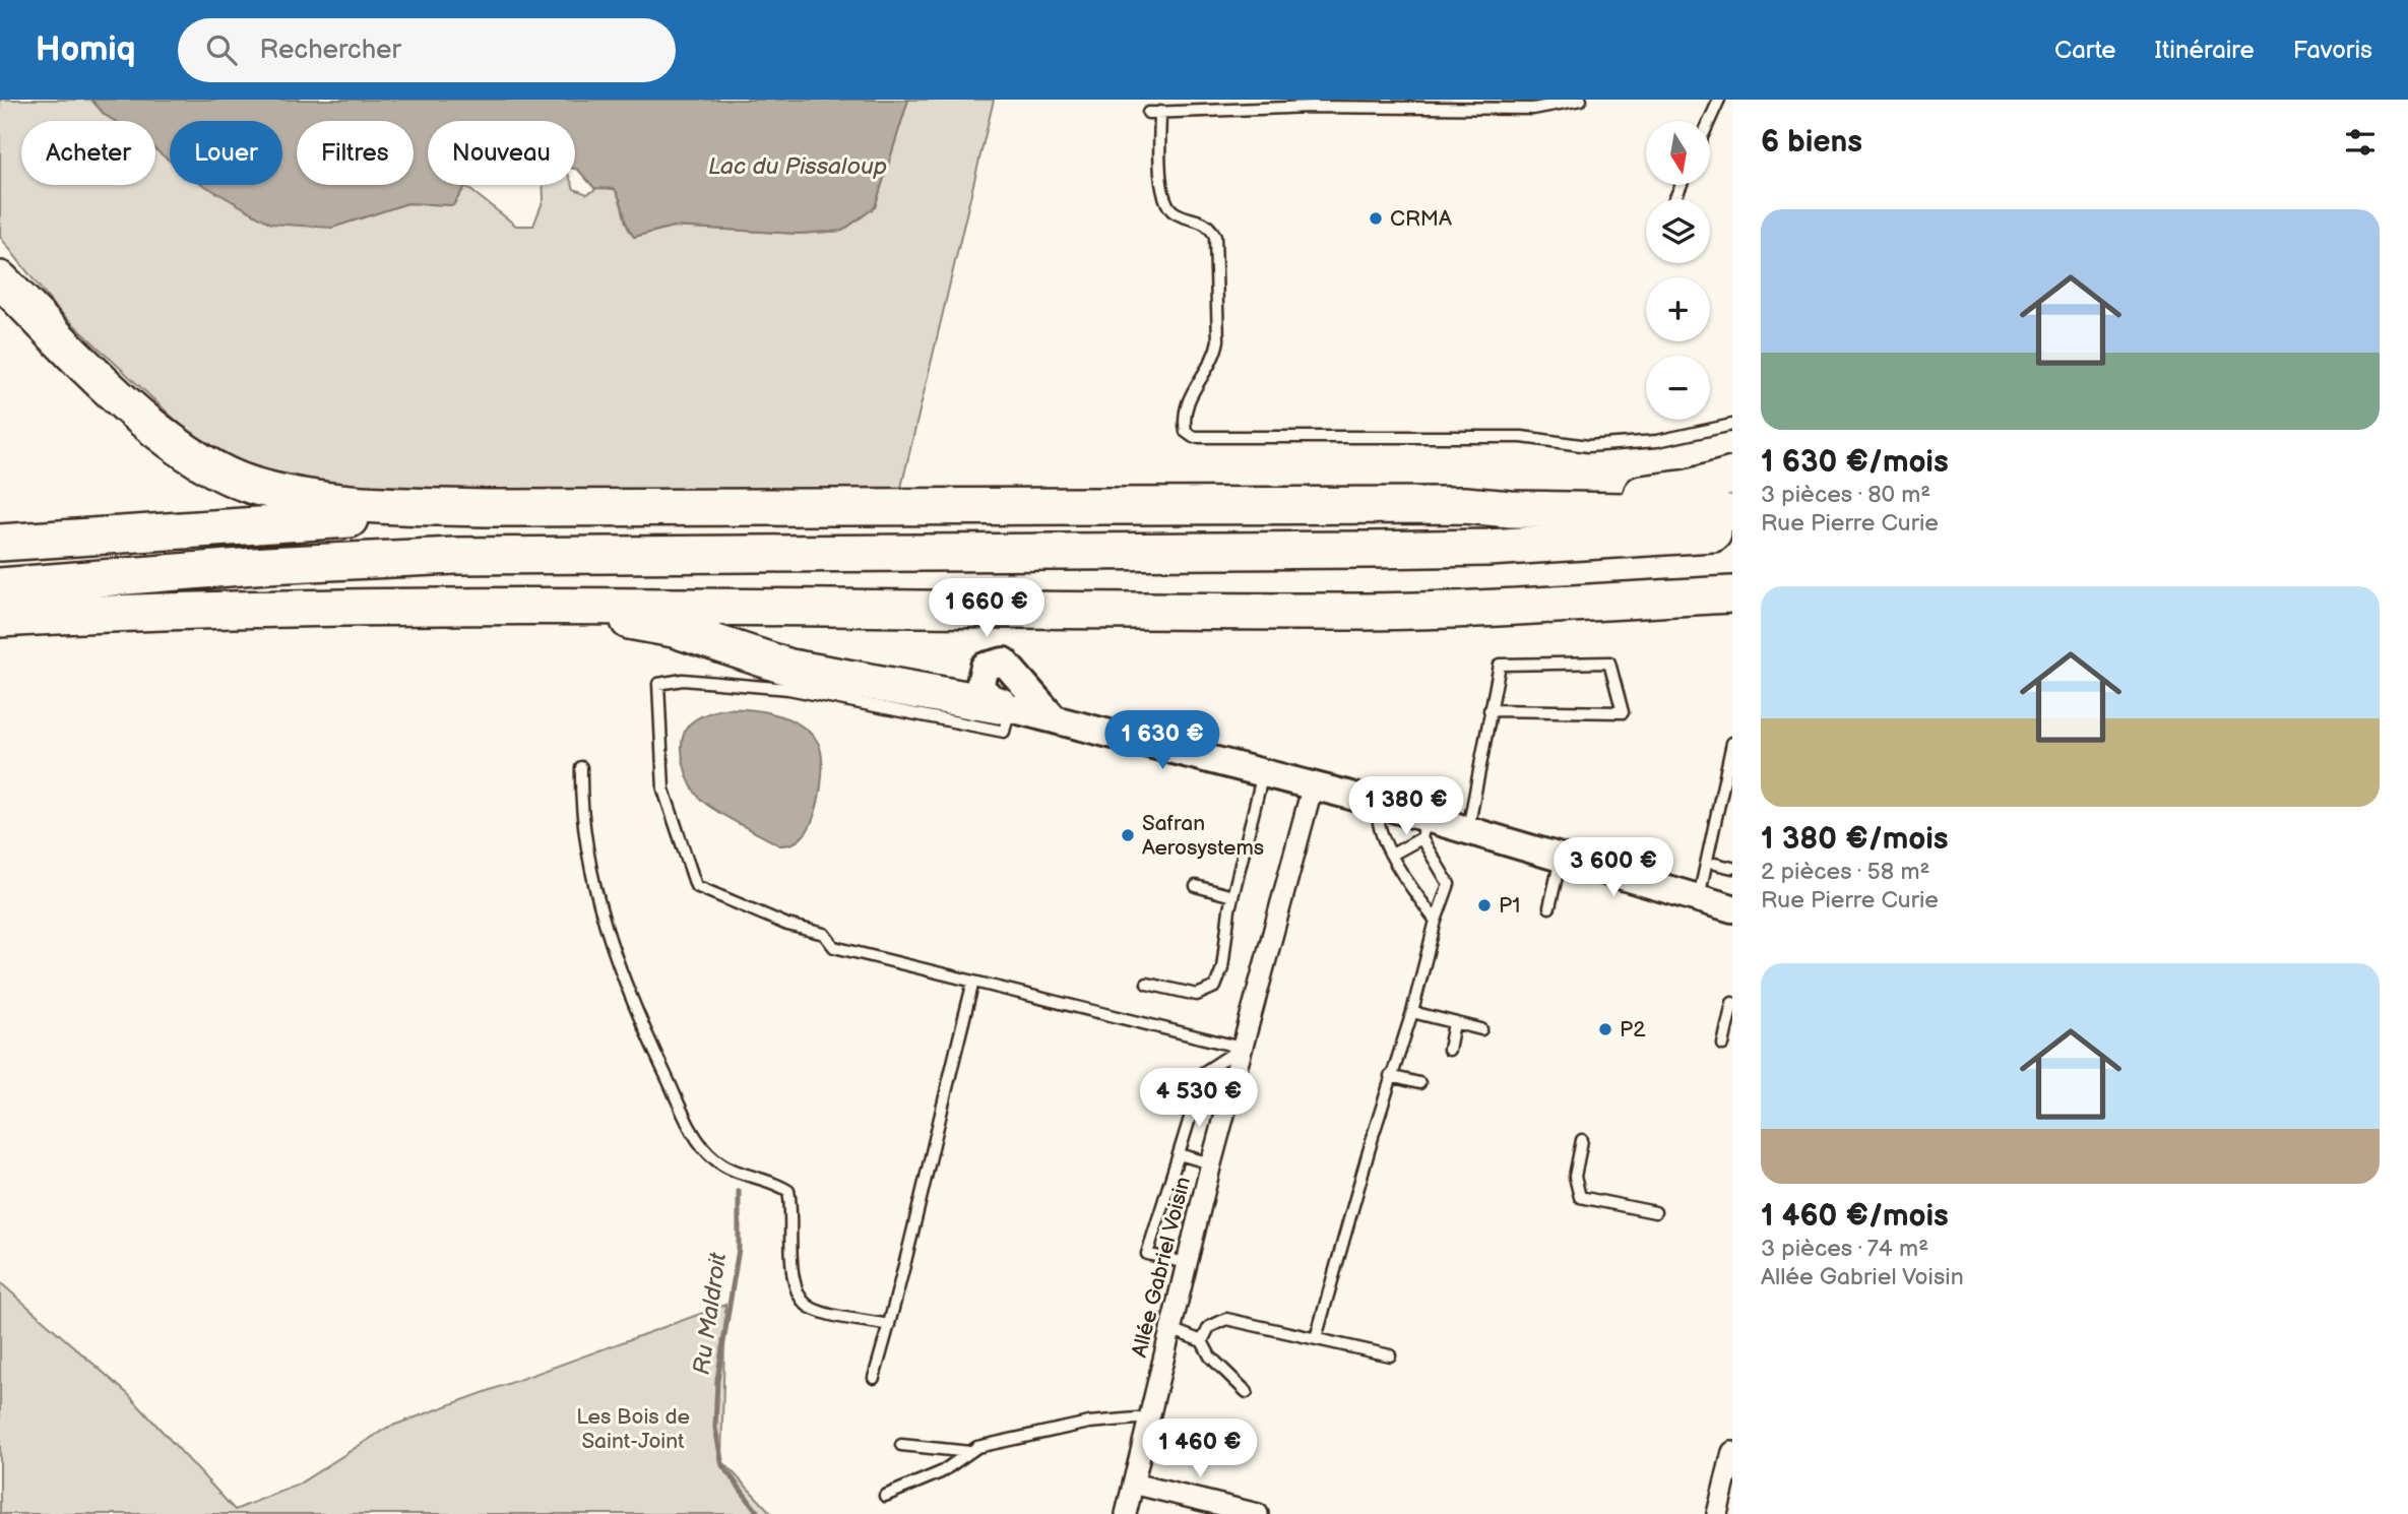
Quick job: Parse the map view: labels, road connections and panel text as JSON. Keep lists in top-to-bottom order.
{
  "streets": {
    "street": ["Allée Gabriel Voisin"]
  },
  "water": ["Lac du Pissaloup", "Ru Maldroit"],
  "parks": ["Les Bois de Saint-Joint"],
  "places": [
    "CRMA",
    "Safran Aerosystems",
    "P1",
    "P2"
  ],
  "north": "bottom",
  "page": {
    "header": "Homiq",
    "search": "Rechercher",
    "nav": ["Carte", "Itinéraire", "Favoris"],
    "heading": "6 biens",
    "map_buttons": ["+", "−"],
    "chip": [
      "Acheter",
      "Louer",
      "Filtres",
      "Nouveau"
    ],
    "list": [
      {
        "name": "1 630 €/mois",
        "note": "3 pièces · 80 m² · Rue Pierre Curie"
      },
      {
        "name": "1 380 €/mois",
        "note": "2 pièces · 58 m² · Rue Pierre Curie"
      },
      {
        "name": "1 460 €/mois",
        "note": "3 pièces · 74 m² · Allée Gabriel Voisin"
      }
    ],
    "price": [
      "1 660 €",
      "1 630 €",
      "1 380 €",
      "3 600 €",
      "4 530 €",
      "1 460 €"
    ]
  }
}
